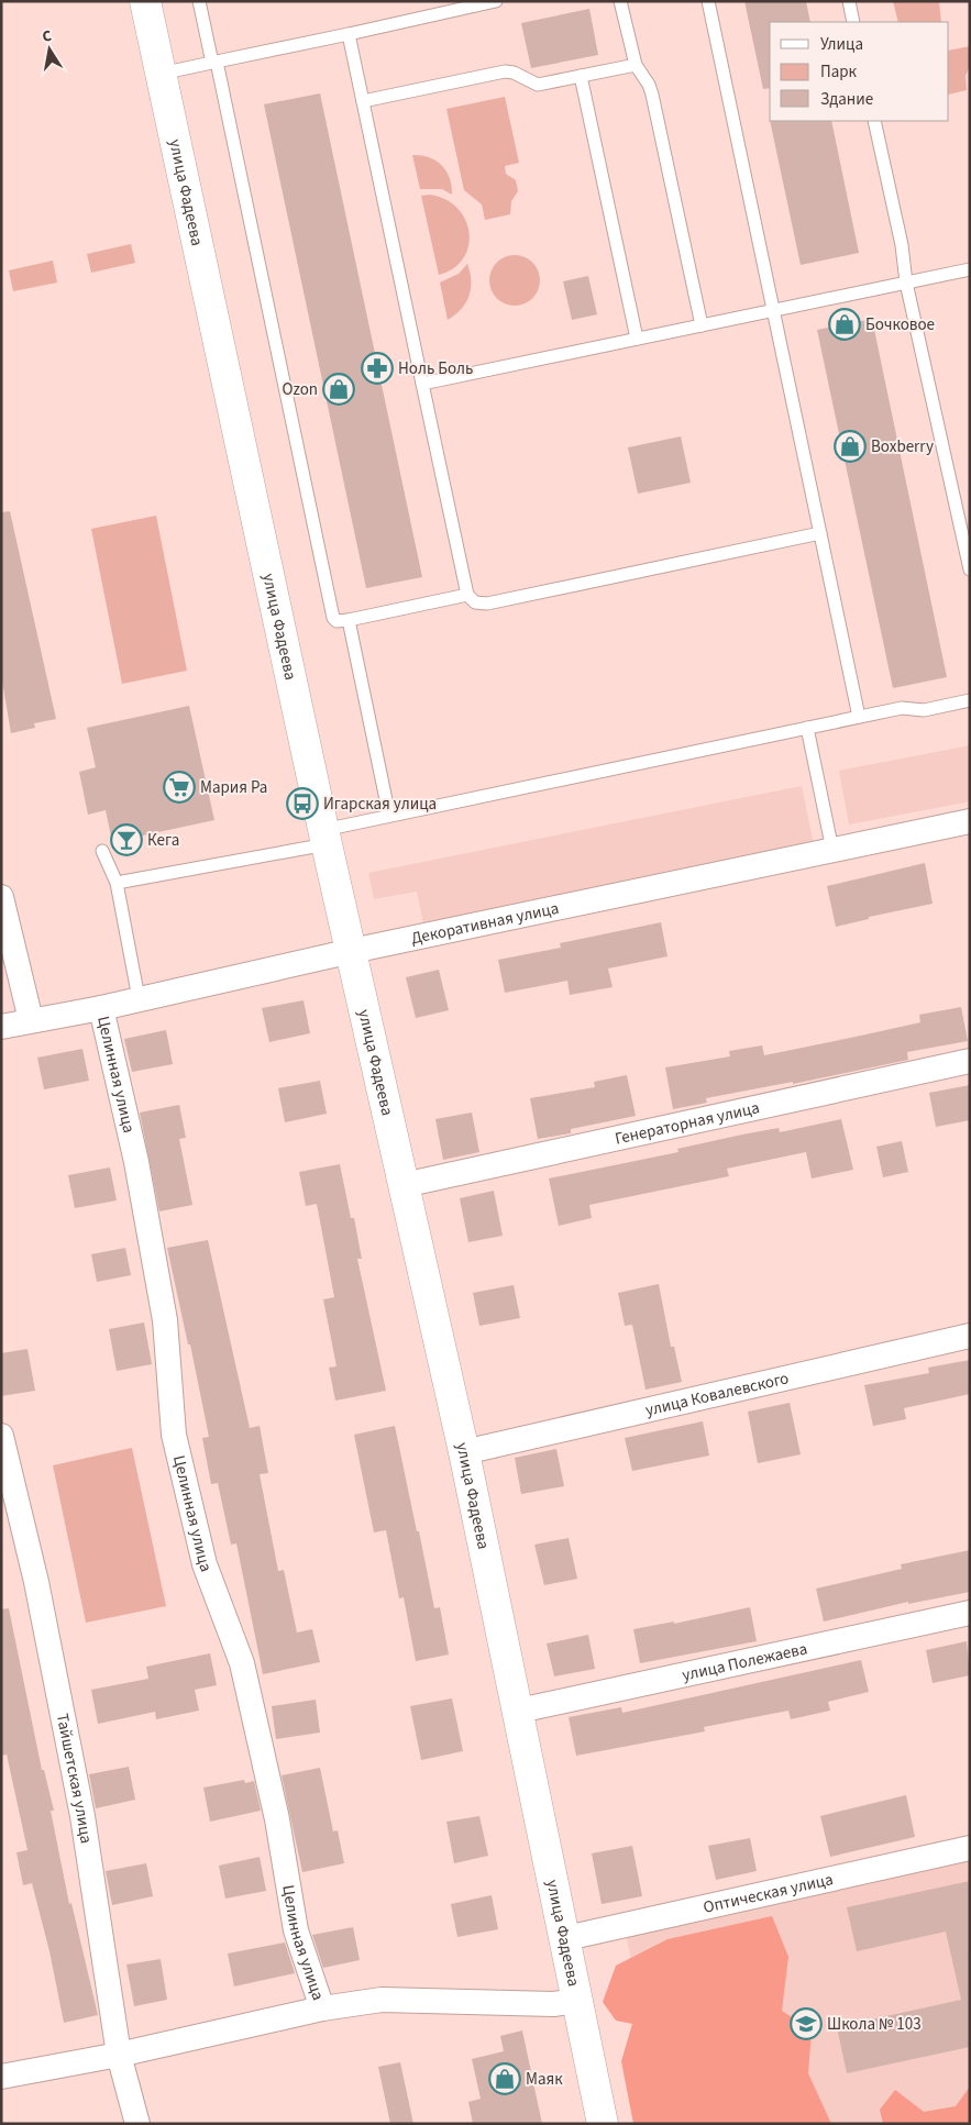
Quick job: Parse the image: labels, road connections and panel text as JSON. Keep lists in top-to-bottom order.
{
  "streets": {
    "street": [
      "улица Фадеева",
      "Декоративная улица",
      "Целинная улица",
      "Генераторная улица",
      "улица Ковалевского",
      "улица Полежаева",
      "Тайшетская улица",
      "Оптическая улица"
    ]
  },
  "crossings": [
    ["улица Фадеева", "Декоративная улица"],
    ["улица Фадеева", "Генераторная улица"],
    ["улица Фадеева", "улица Ковалевского"],
    ["улица Фадеева", "улица Полежаева"],
    ["улица Фадеева", "Оптическая улица"],
    ["Декоративная улица", "Целинная улица"]
  ],
  "places": {
    "shop": [
      "Бочковое",
      "Ozon",
      "Boxberry",
      "Маяк"
    ],
    "pharmacy": ["Ноль Боль"],
    "supermarket": ["Мария Ра"],
    "bus stop": ["Игарская улица"],
    "bar": ["Кега"],
    "school or university": ["Школа № 103"]
  },
  "legend": ["Улица", "Парк", "Здание"],
  "north": "top"
}
